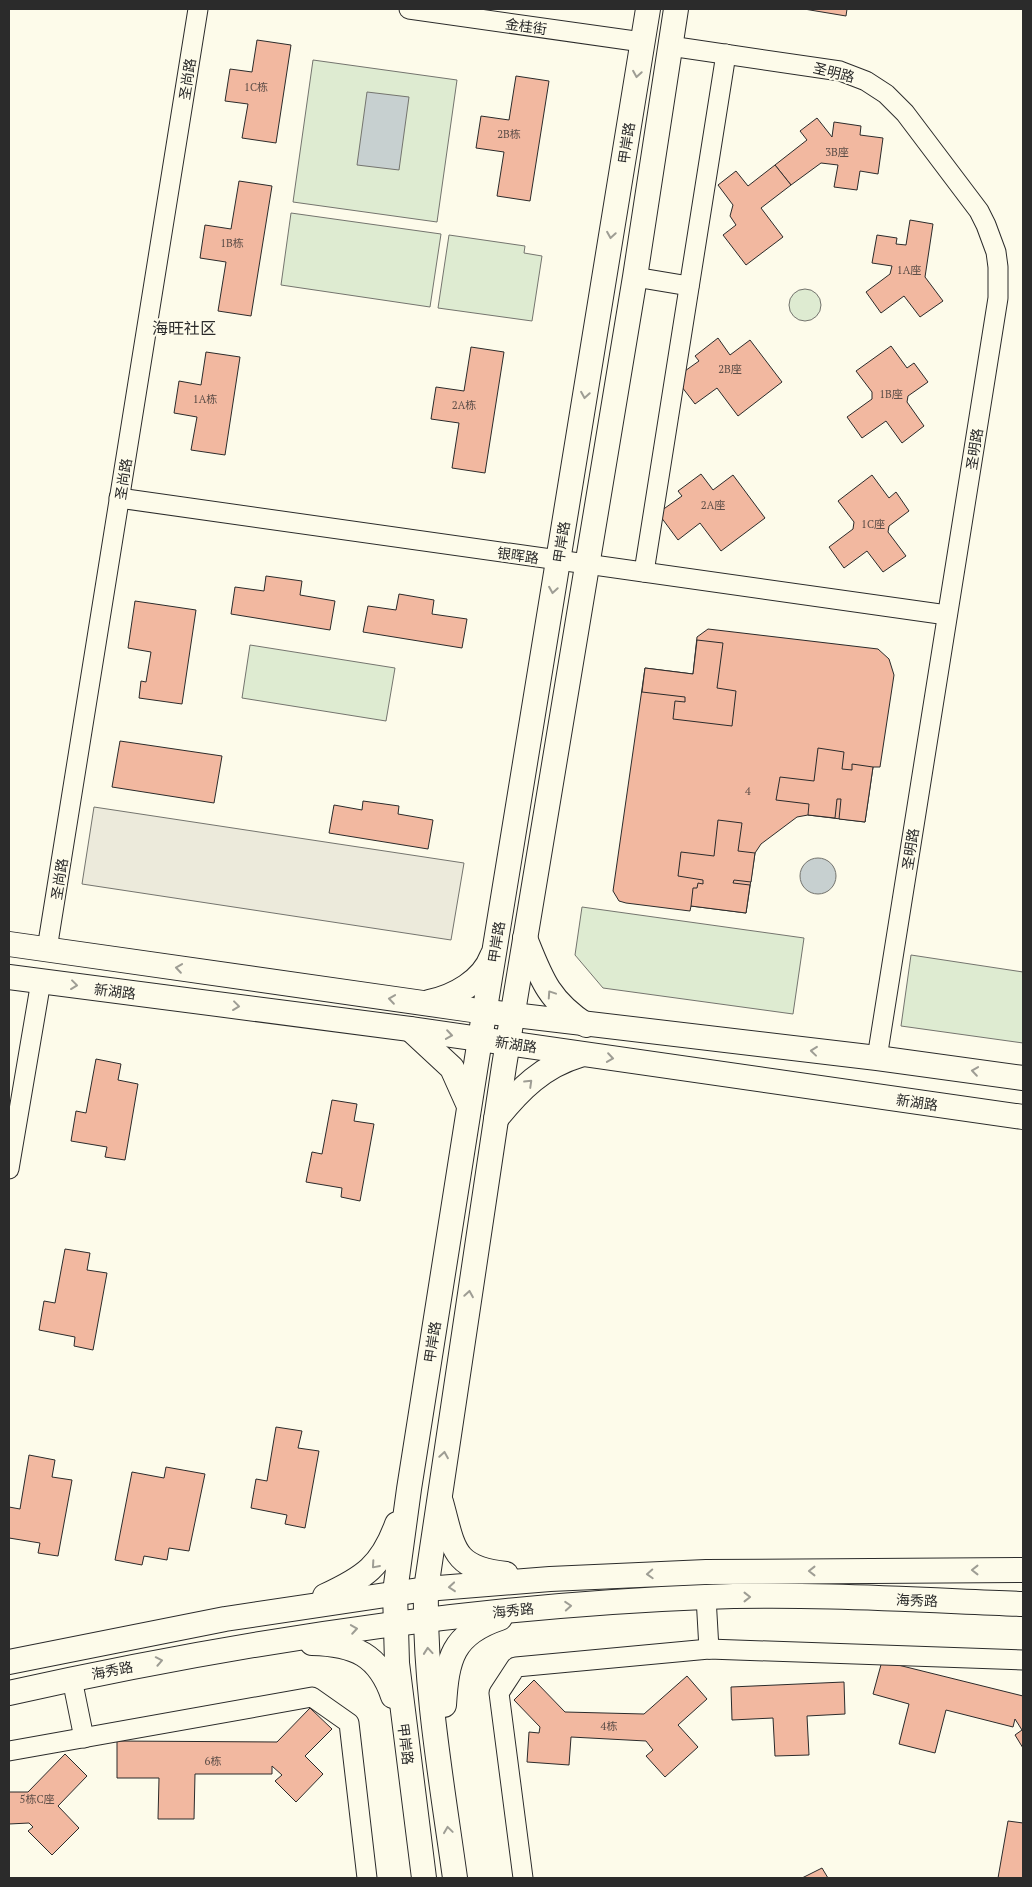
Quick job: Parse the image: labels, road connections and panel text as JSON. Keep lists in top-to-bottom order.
{
  "streets": {
    "main road": ["甲岸路", "新湖路", "海秀路"],
    "street": [
      "金桂街",
      "圣明路",
      "圣尚路",
      "银晖路"
    ]
  },
  "crossings": [
    ["金桂街", "甲岸路"],
    ["圣明路", "甲岸路"],
    ["圣明路", "银晖路"],
    ["圣明路", "新湖路"],
    ["圣尚路", "银晖路"],
    ["圣尚路", "新湖路"],
    ["甲岸路", "银晖路"],
    ["甲岸路", "新湖路"],
    ["甲岸路", "海秀路"]
  ],
  "districts": ["海旺社区"],
  "house_numbers": [
    "1C栋",
    "2B栋",
    "3B座",
    "1B栋",
    "1A座",
    "2B座",
    "1B座",
    "1A栋",
    "2A栋",
    "2A座",
    "1C座",
    "4",
    "4栋",
    "6栋",
    "5栋C座"
  ]
}
